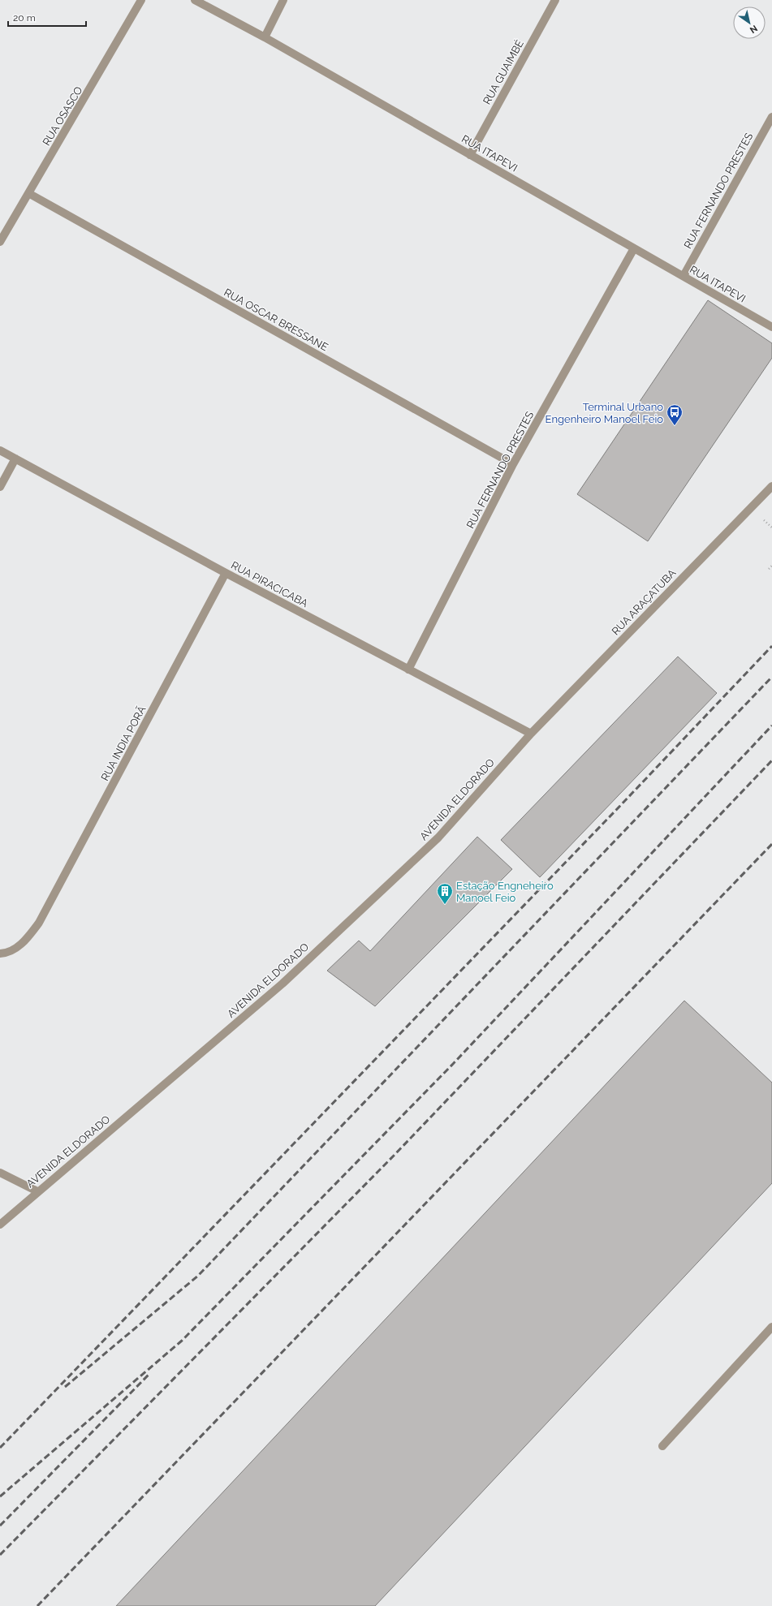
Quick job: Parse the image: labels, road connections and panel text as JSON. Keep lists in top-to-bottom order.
{
  "streets": {
    "street": [
      "RUA GUAIMBÉ",
      "RUA OSASCO",
      "RUA ITAPEVI",
      "RUA FERNANDO PRESTES",
      "RUA OSCAR BRESSANE",
      "RUA PIRACICABA",
      "RUA ARAÇATUBA",
      "RUA INDIA PORÃ",
      "AVENIDA ELDORADO"
    ]
  },
  "crossings": [
    ["RUA GUAIMBÉ", "RUA ITAPEVI"],
    ["RUA OSASCO", "RUA OSCAR BRESSANE"],
    ["RUA ITAPEVI", "RUA FERNANDO PRESTES"],
    ["RUA FERNANDO PRESTES", "RUA OSCAR BRESSANE"],
    ["RUA FERNANDO PRESTES", "RUA PIRACICABA"],
    ["RUA PIRACICABA", "RUA ARAÇATUBA"],
    ["RUA PIRACICABA", "RUA INDIA PORÃ"],
    ["RUA PIRACICABA", "AVENIDA ELDORADO"],
    ["RUA ARAÇATUBA", "AVENIDA ELDORADO"]
  ],
  "places": {
    "bus stop": ["Terminal Urbano Engenheiro Manoel Feio"],
    "building": ["Estação Engneheiro Manoel Feio"]
  },
  "scale_bar": "20 m",
  "north": "bottom right"
}
